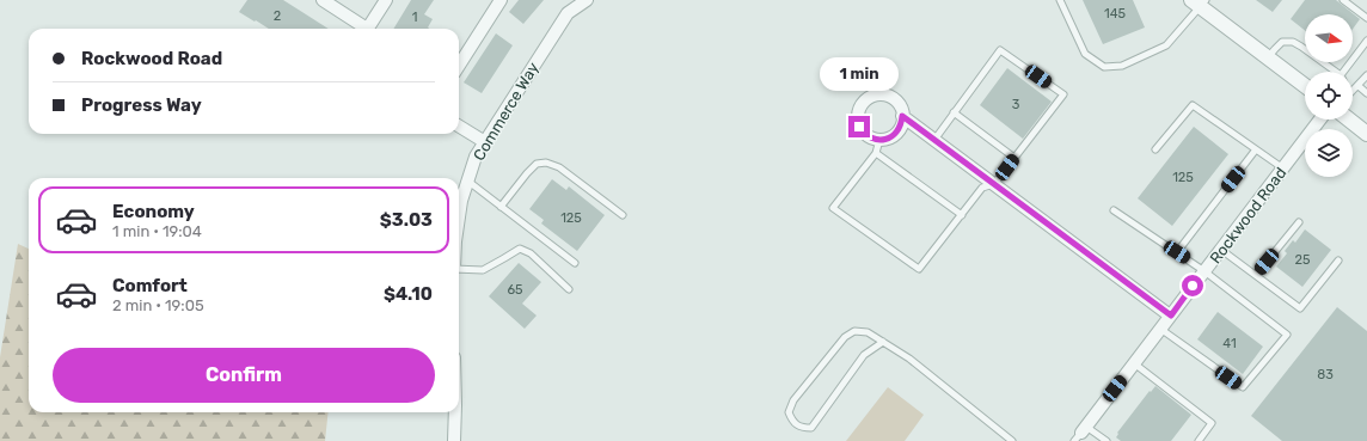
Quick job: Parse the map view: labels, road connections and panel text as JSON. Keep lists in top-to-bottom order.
{
  "streets": {
    "street": ["Commerce Way", "Rockwood Road"]
  },
  "house_numbers": [
    "145",
    "2",
    "1",
    "3",
    "125",
    "125",
    "25",
    "65",
    "41",
    "83"
  ],
  "north": "right",
  "page": {
    "banner": ["Rockwood Road", "Progress Way"],
    "bubble": "1 min",
    "list": [
      {
        "name": "Economy",
        "note": "1 min · 19:04",
        "value": "$3.03"
      },
      {
        "name": "Comfort",
        "note": "2 min · 19:05",
        "value": "$4.10"
      }
    ],
    "buttons": "Confirm"
  }
}
